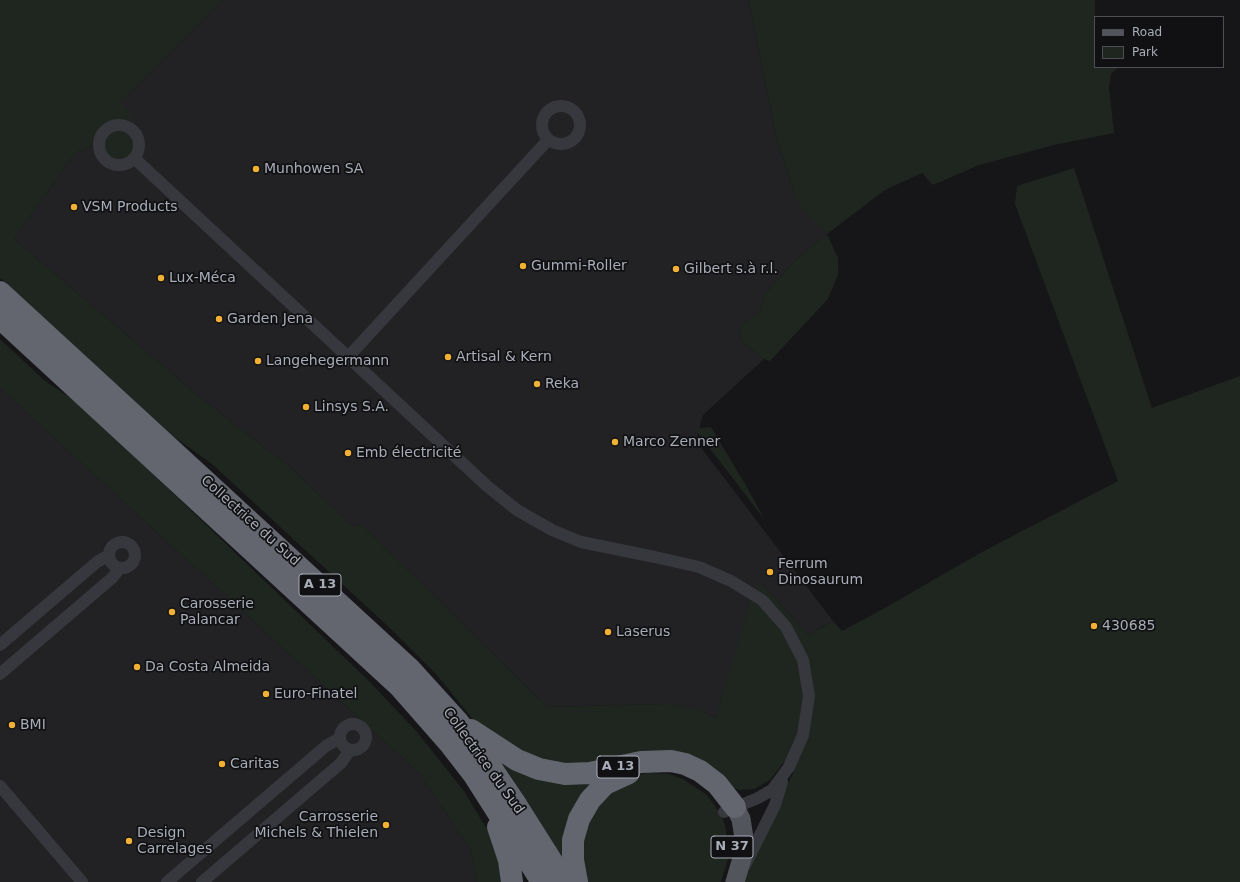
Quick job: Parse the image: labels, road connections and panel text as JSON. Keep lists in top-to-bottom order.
{
  "streets": {
    "highway": ["Collectrice du Sud", "A 13"],
    "main road": ["N 37"]
  },
  "crossings": [
    ["Collectrice du Sud", "A 13"],
    ["A 13", "N 37"]
  ],
  "places": [
    "Munhowen SA",
    "VSM Products",
    "Gummi-Roller",
    "Gilbert s.à r.l.",
    "Lux-Méca",
    "Garden Jena",
    "Artisal & Kern",
    "Langehegermann",
    "Reka",
    "Linsys S.A.",
    "Marco Zenner",
    "Emb électricité",
    "Ferrum Dinosaurum",
    "Carosserie Palancar",
    "430685",
    "Laserus",
    "Da Costa Almeida",
    "Euro-Finatel",
    "BMI",
    "Caritas",
    "Carrosserie Michels & Thielen",
    "Design Carrelages"
  ],
  "legend": ["Road", "Park"]
}
